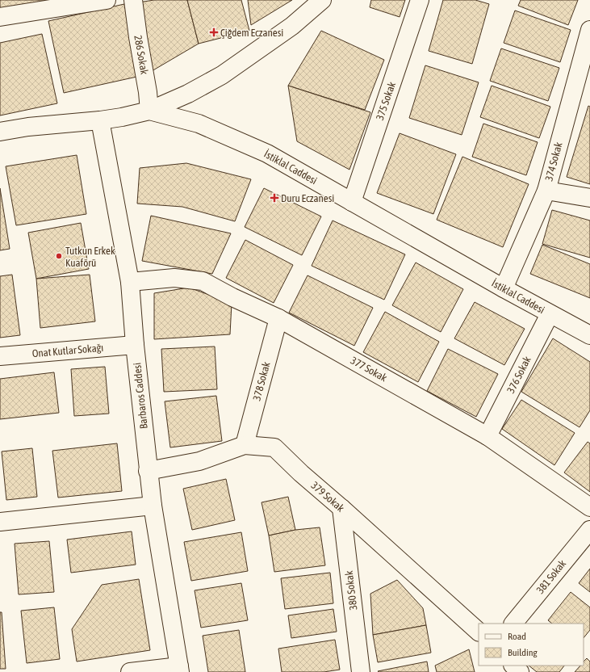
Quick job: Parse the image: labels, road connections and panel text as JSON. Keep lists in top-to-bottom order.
{
  "streets": {
    "street": [
      "286 Sokak",
      "375 Sokak",
      "374 Sokak",
      "İstiklal Caddesi",
      "Onat Kutlar Sokağı",
      "377 Sokak",
      "376 Sokak",
      "378 Sokak",
      "Barbaros Caddesi",
      "379 Sokak",
      "381 Sokak",
      "380 Sokak"
    ]
  },
  "crossings": [
    ["286 Sokak", "İstiklal Caddesi"],
    ["375 Sokak", "İstiklal Caddesi"],
    ["374 Sokak", "İstiklal Caddesi"],
    ["İstiklal Caddesi", "376 Sokak"],
    ["İstiklal Caddesi", "Barbaros Caddesi"],
    ["Onat Kutlar Sokağı", "Barbaros Caddesi"],
    ["377 Sokak", "376 Sokak"],
    ["377 Sokak", "378 Sokak"],
    ["377 Sokak", "Barbaros Caddesi"],
    ["378 Sokak", "379 Sokak"],
    ["Barbaros Caddesi", "379 Sokak"],
    ["379 Sokak", "380 Sokak"]
  ],
  "places": {
    "health": ["Çiğdem Eczanesi", "Duru Eczanesi"],
    "other": ["Tutkun Erkek Kuaförü"]
  },
  "legend": ["Road", "Building"]
}
